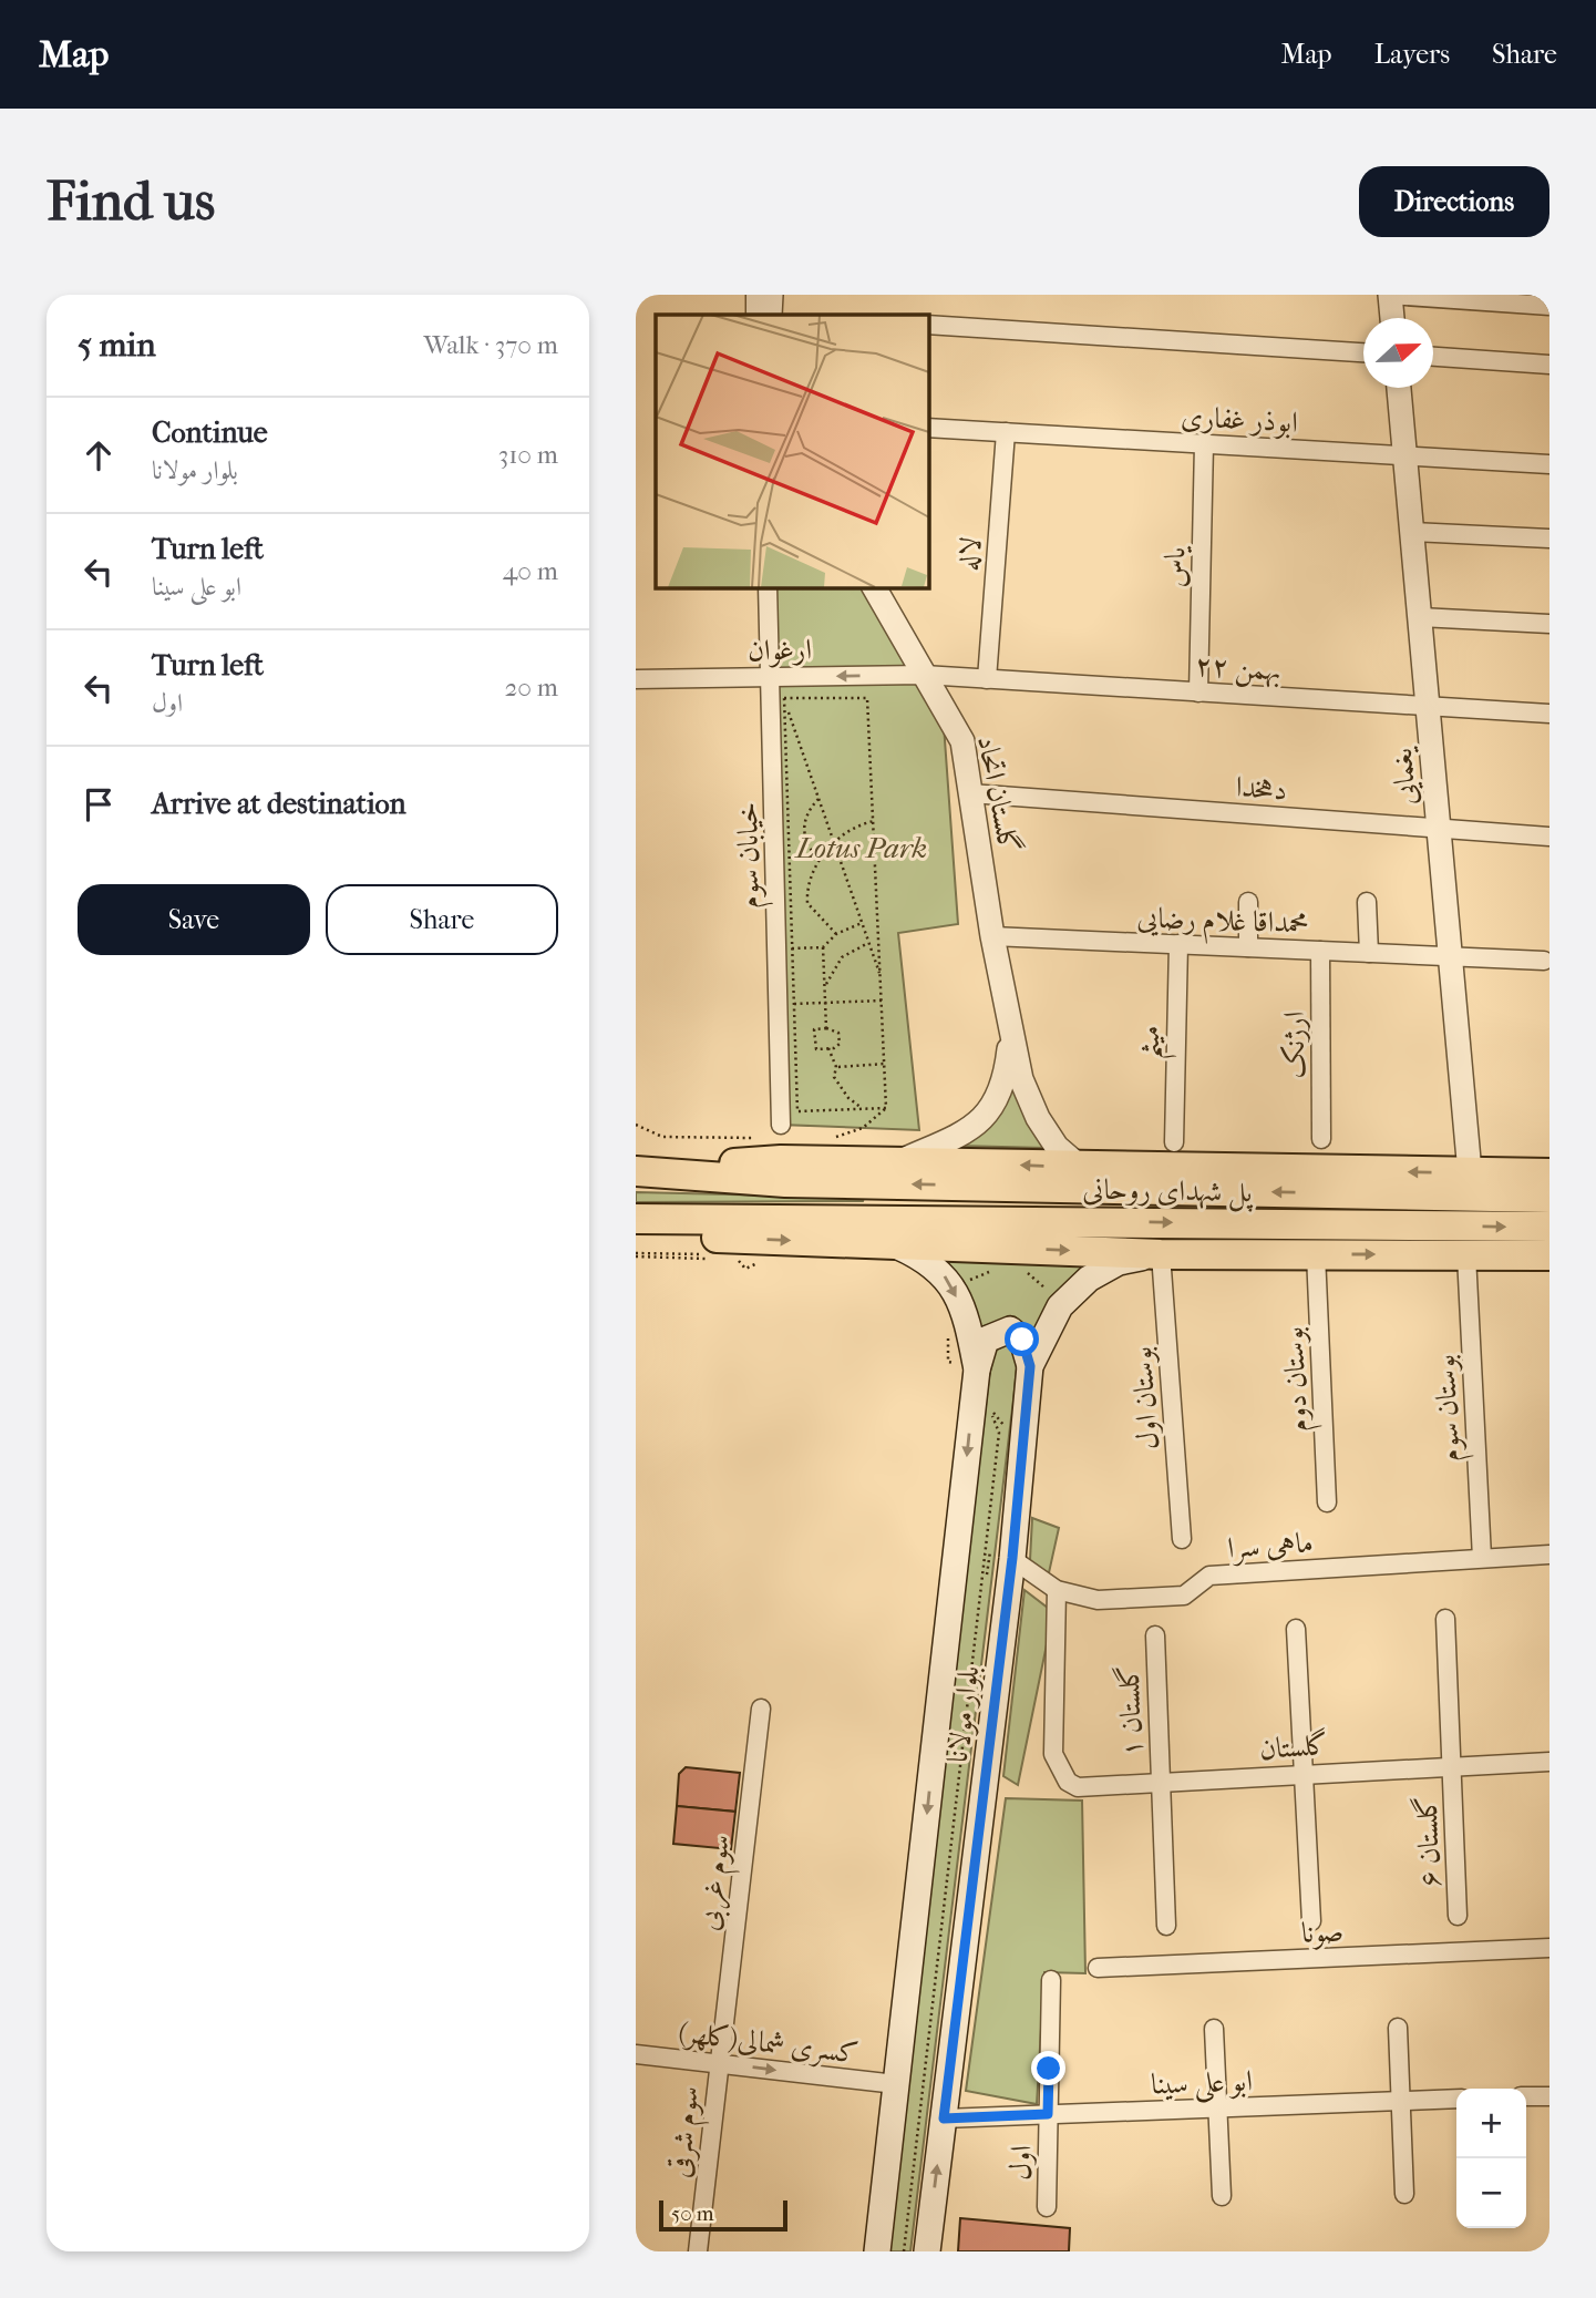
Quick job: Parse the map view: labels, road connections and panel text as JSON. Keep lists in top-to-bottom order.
{
  "streets": {
    "main road": ["پل شهدای روحانی", "بلوار مولانا"],
    "street": [
      "ابوذر غفاری",
      "لاله",
      "یاس",
      "ارغوان",
      "۲۲ بهمن",
      "یغمایی",
      "دهخدا",
      "گلستان اتحاد",
      "خیابان سوم",
      "محمداقا غلام رضایی",
      "میثم",
      "ارژنک",
      "بوستان دوم",
      "بوستان اول",
      "بوستان سوم",
      "ماهی سرا",
      "گلستان ۱",
      "گلستان",
      "گلستان ۶",
      "سوم غربی",
      "صونا",
      "کسری شمالی(کلهر)",
      "ابو علی سینا",
      "سوم شرقی",
      "اول"
    ]
  },
  "crossings": [
    ["ابوذر غفاری", "لاله"],
    ["ابوذر غفاری", "یاس"],
    ["ابوذر غفاری", "یغمایی"],
    ["لاله", "۲۲ بهمن"],
    ["یاس", "۲۲ بهمن"],
    ["ارغوان", "۲۲ بهمن"],
    ["ارغوان", "گلستان اتحاد"],
    ["ارغوان", "خیابان سوم"],
    ["۲۲ بهمن", "یغمایی"],
    ["۲۲ بهمن", "گلستان اتحاد"],
    ["یغمایی", "دهخدا"],
    ["یغمایی", "محمداقا غلام رضایی"],
    ["دهخدا", "گلستان اتحاد"],
    ["گلستان اتحاد", "محمداقا غلام رضایی"],
    ["محمداقا غلام رضایی", "میثم"],
    ["محمداقا غلام رضایی", "ارژنک"],
    ["بوستان اول", "بلوار مولانا"],
    ["بوستان سوم", "ماهی سرا"],
    ["ماهی سرا", "بلوار مولانا"],
    ["ماهی سرا", "گلستان"],
    ["گلستان ۱", "گلستان"],
    ["بلوار مولانا", "کسری شمالی(کلهر)"],
    ["بلوار مولانا", "ابو علی سینا"],
    ["گلستان", "گلستان ۶"],
    ["سوم غربی", "کسری شمالی(کلهر)"],
    ["سوم غربی", "سوم شرقی"],
    ["کسری شمالی(کلهر)", "سوم شرقی"],
    ["ابو علی سینا", "اول"]
  ],
  "one_way": ["ارغوان", "کسری شمالی(کلهر)"],
  "parks": ["Lotus Park"],
  "scale_bar": "50 m",
  "north": "right",
  "page": {
    "header": "Map",
    "nav": ["Map", "Layers", "Share"],
    "buttons": [
      "Directions",
      ["Save", "Share"]
    ],
    "title": "Find us",
    "heading": ["5 min", "Walk · 370 m"],
    "list": [
      ["Continue", "بلوار مولانا", "310 m"],
      ["Turn left", "ابو علی سینا", "40 m"],
      ["Turn left", "اول", "20 m"],
      "Arrive at destination"
    ],
    "map_buttons": ["+", "−"],
    "scale": "50 m"
  }
}
